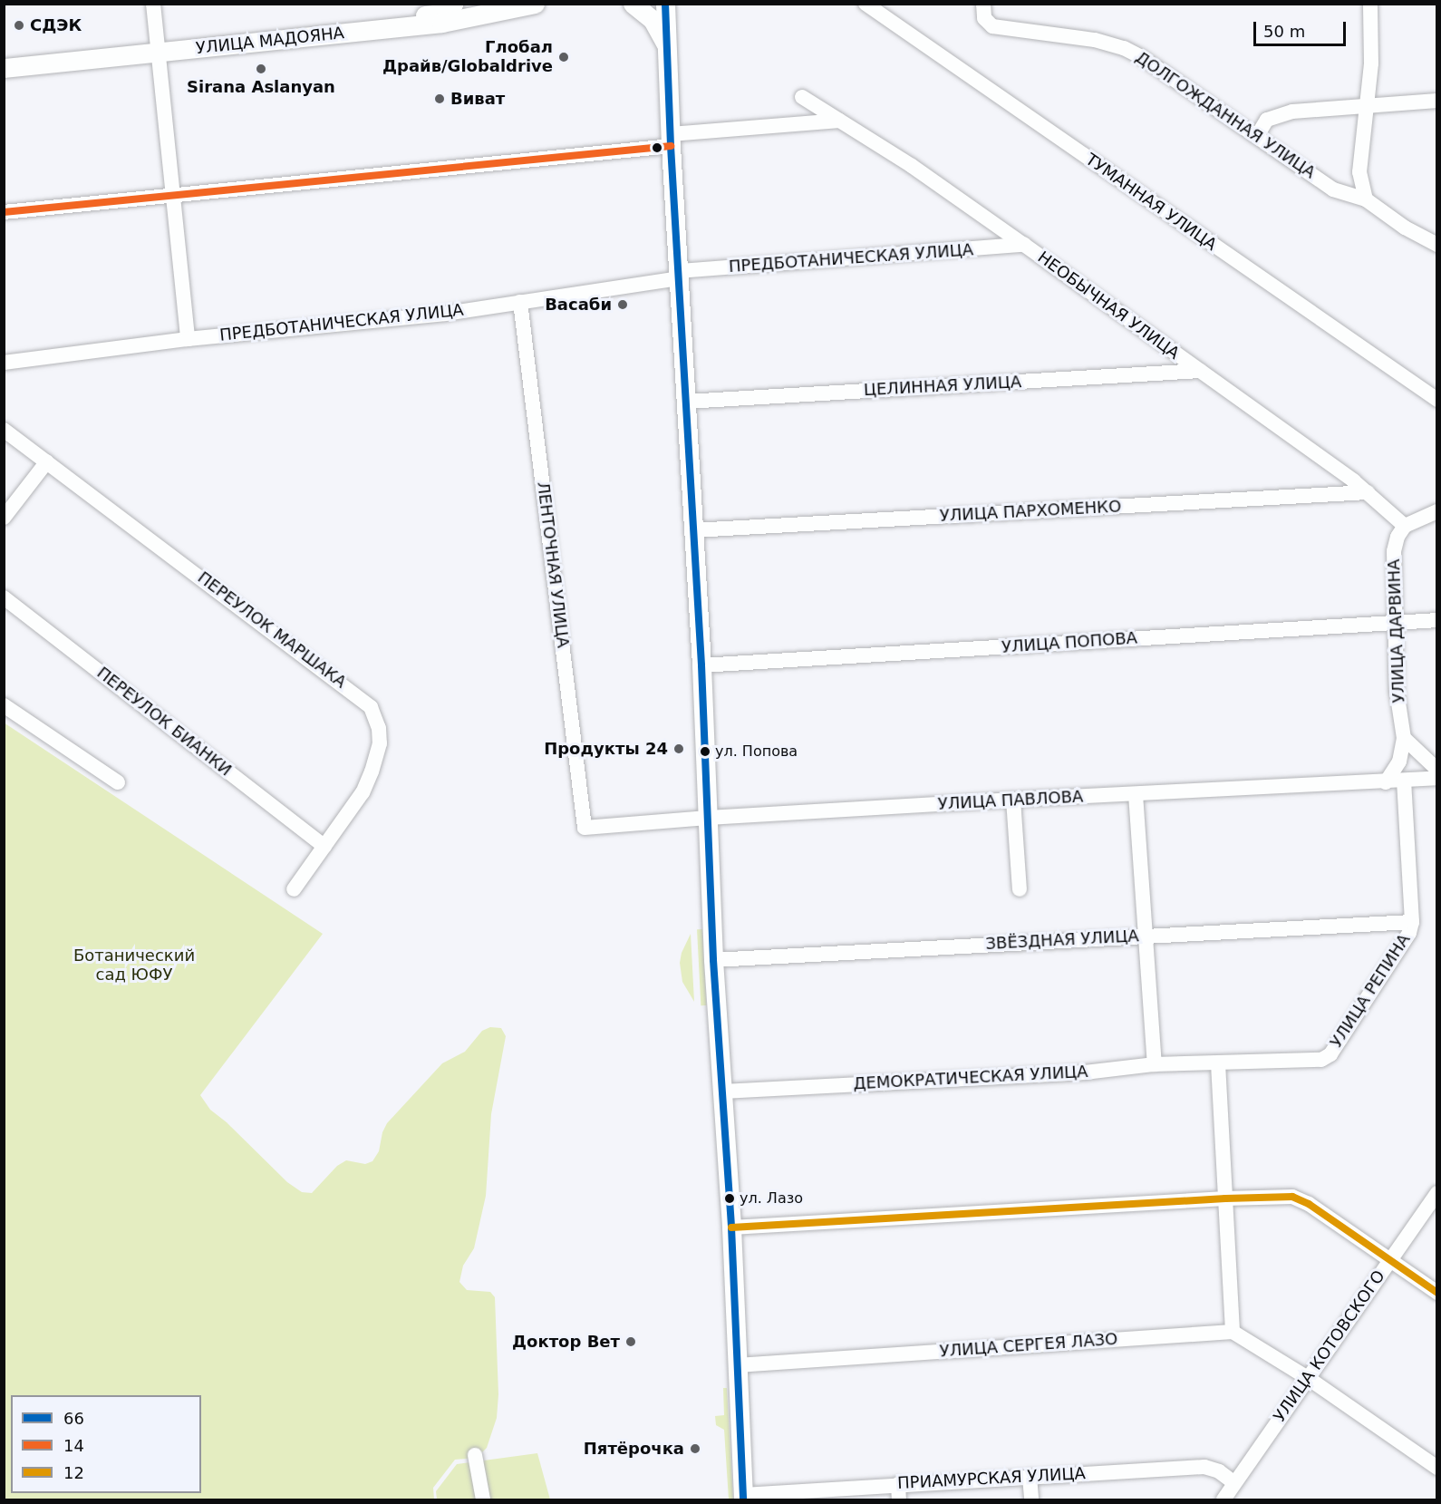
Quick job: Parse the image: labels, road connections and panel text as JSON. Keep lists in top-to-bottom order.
{
  "streets": {
    "main road": ["УЛИЦА МАДОЯНА"],
    "street": [
      "ДОЛГОЖДАННАЯ УЛИЦА",
      "ТУМАННАЯ УЛИЦА",
      "ПРЕДБОТАНИЧЕСКАЯ УЛИЦА",
      "НЕОБЫЧНАЯ УЛИЦА",
      "ЦЕЛИННАЯ УЛИЦА",
      "УЛИЦА ПАРХОМЕНКО",
      "ЛЕНТОЧНАЯ УЛИЦА",
      "ПЕРЕУЛОК МАРШАКА",
      "УЛИЦА ДАРВИНА",
      "УЛИЦА ПОПОВА",
      "ПЕРЕУЛОК БИАНКИ",
      "УЛИЦА ПАВЛОВА",
      "ЗВЁЗДНАЯ УЛИЦА",
      "УЛИЦА РЕПИНА",
      "ДЕМОКРАТИЧЕСКАЯ УЛИЦА",
      "УЛИЦА СЕРГЕЯ ЛАЗО",
      "УЛИЦА КОТОВСКОГО",
      "ПРИАМУРСКАЯ УЛИЦА"
    ]
  },
  "crossings": [
    ["ПРЕДБОТАНИЧЕСКАЯ УЛИЦА", "НЕОБЫЧНАЯ УЛИЦА"],
    ["ПРЕДБОТАНИЧЕСКАЯ УЛИЦА", "ЛЕНТОЧНАЯ УЛИЦА"],
    ["НЕОБЫЧНАЯ УЛИЦА", "ЦЕЛИННАЯ УЛИЦА"],
    ["НЕОБЫЧНАЯ УЛИЦА", "УЛИЦА ПАРХОМЕНКО"],
    ["НЕОБЫЧНАЯ УЛИЦА", "УЛИЦА ДАРВИНА"],
    ["ЛЕНТОЧНАЯ УЛИЦА", "УЛИЦА ПАВЛОВА"],
    ["ПЕРЕУЛОК МАРШАКА", "ПЕРЕУЛОК БИАНКИ"],
    ["УЛИЦА ДАРВИНА", "УЛИЦА ПОПОВА"],
    ["УЛИЦА ДАРВИНА", "УЛИЦА ПАВЛОВА"],
    ["УЛИЦА ПАВЛОВА", "УЛИЦА РЕПИНА"],
    ["ЗВЁЗДНАЯ УЛИЦА", "УЛИЦА РЕПИНА"],
    ["УЛИЦА РЕПИНА", "ДЕМОКРАТИЧЕСКАЯ УЛИЦА"],
    ["УЛИЦА КОТОВСКОГО", "ПРИАМУРСКАЯ УЛИЦА"]
  ],
  "parks": ["Ботанический сад ЮФУ"],
  "places": [
    "СДЭК",
    "Глобал Драйв/Globaldrive",
    "Sirana Aslanyan",
    "Виват",
    "Васаби",
    "Продукты 24",
    "ул. Попова",
    "ул. Лазо",
    "Доктор Вет",
    "Пятёрочка"
  ],
  "lines": ["transit line 66", "transit line 14", "transit line 12"],
  "legend": ["66", "14", "12"],
  "scale_bar": "50 m"
}
